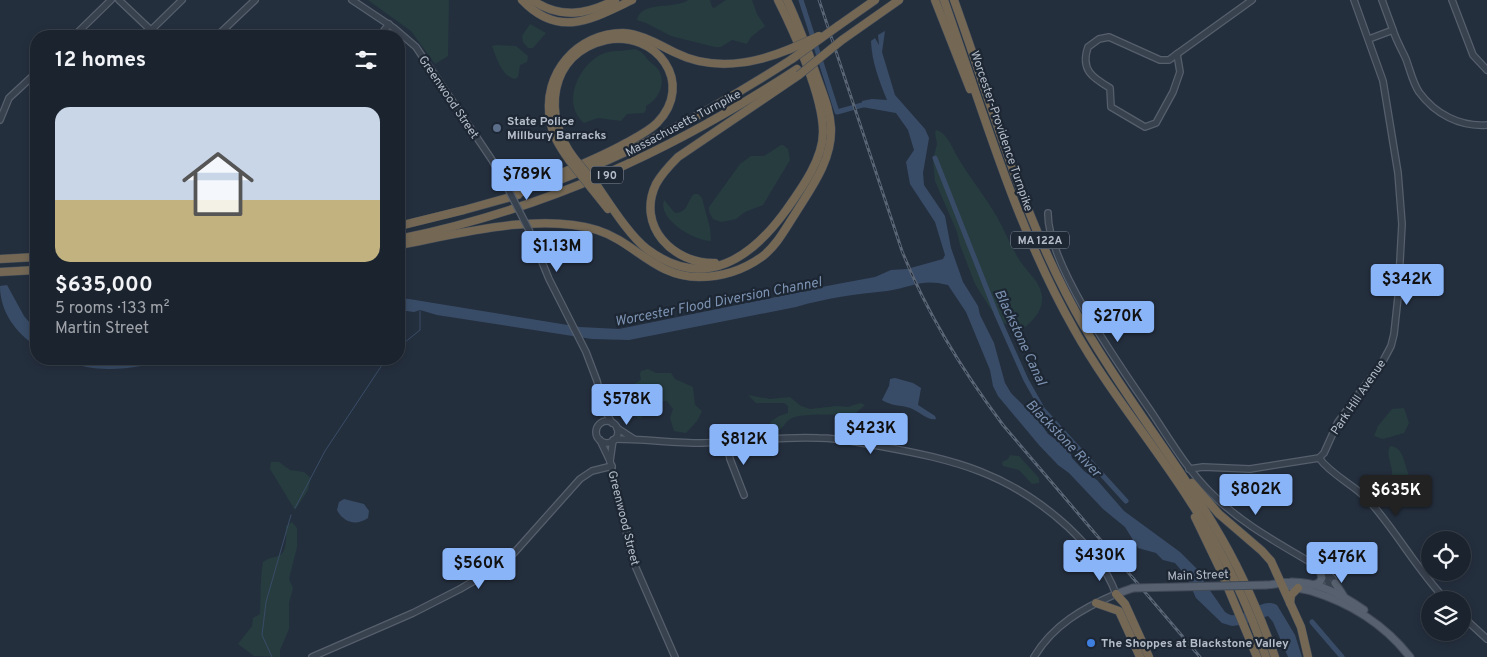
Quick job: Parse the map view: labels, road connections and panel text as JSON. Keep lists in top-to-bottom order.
{
  "streets": {
    "highway": [
      "Massachusetts Turnpike",
      "Worcester-Providence Turnpike",
      "I 90",
      "MA 122A"
    ],
    "main road": ["Main Street"],
    "street": ["Greenwood Street", "Park Hill Avenue"]
  },
  "crossings": [
    ["Worcester-Providence Turnpike", "MA 122A"],
    ["MA 122A", "Main Street"]
  ],
  "water": ["Worcester Flood Diversion Channel", "Blackstone Canal", "Blackstone River"],
  "places": ["State Police Millbury Barracks", "The Shoppes at Blackstone Valley"],
  "page": {
    "heading": "12 homes",
    "list": [
      {
        "name": "$635,000",
        "note": "5 rooms · 133 m² · Martin Street"
      }
    ],
    "price": [
      "$789K",
      "$1.13M",
      "$342K",
      "$270K",
      "$578K",
      "$423K",
      "$812K",
      "$802K",
      "$635K",
      "$430K",
      "$476K",
      "$560K"
    ]
  }
}
